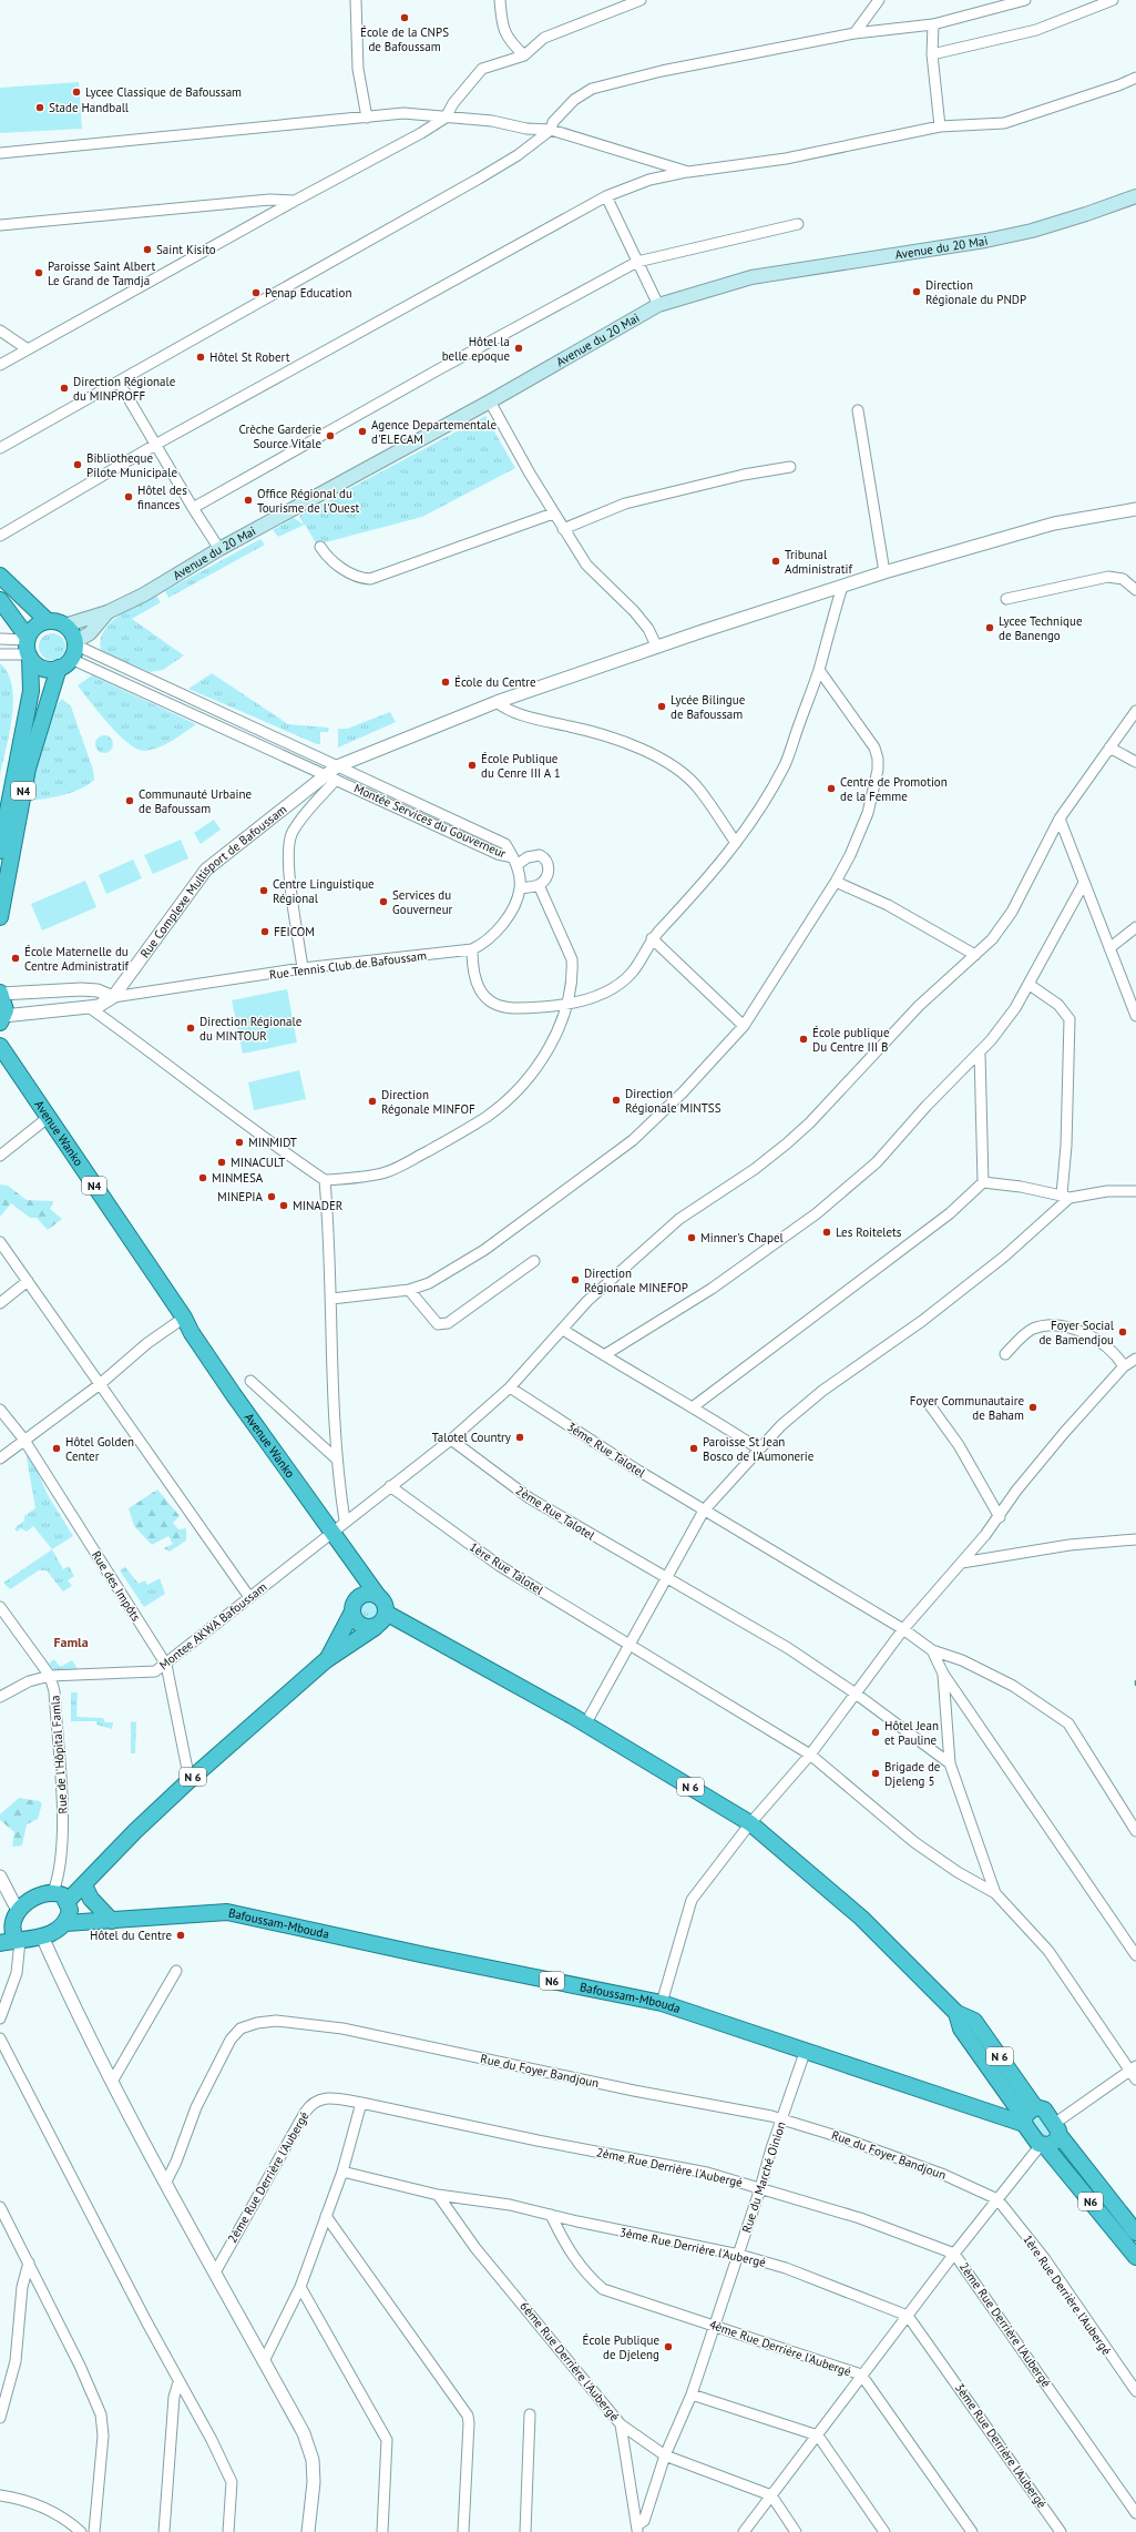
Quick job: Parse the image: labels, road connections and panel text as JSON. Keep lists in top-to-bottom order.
{
  "streets": {
    "highway": [
      "N4",
      "Avenue Wanko",
      "N 6",
      "Bafoussam-Mbouda",
      "N6"
    ],
    "main road": ["Avenue du 20 Mai"],
    "street": [
      "Montée Services du Gouverneur",
      "Rue Complexe Multisport de Bafoussam",
      "Rue Tennis Club de Bafoussam",
      "3ème Rue Talotel",
      "2ème Rue Talotel",
      "1ère Rue Talotel",
      "Rue des Impôts",
      "Montee AKWA Bafoussam",
      "Rue de l'Hôpital Famla",
      "Rue du Foyer Bandjoun",
      "2ème Rue Derrière l'Aubergé",
      "Rue du Marché Oinion",
      "3ème Rue Derrière l'Aubergé",
      "1ère Rue Derrière l'Aubergé",
      "4ème Rue Derrière l'Aubergé",
      "6ème Rue Derrière l'Aubergé"
    ]
  },
  "crossings": [
    ["Avenue du 20 Mai", "N4"],
    ["Avenue du 20 Mai", "Montée Services du Gouverneur"],
    ["N4", "Montée Services du Gouverneur"],
    ["Montée Services du Gouverneur", "Rue Complexe Multisport de Bafoussam"],
    ["Montée Services du Gouverneur", "Rue Tennis Club de Bafoussam"],
    ["Rue Complexe Multisport de Bafoussam", "Rue Tennis Club de Bafoussam"],
    ["Avenue Wanko", "Montee AKWA Bafoussam"],
    ["Avenue Wanko", "N 6"],
    ["3ème Rue Talotel", "Montee AKWA Bafoussam"],
    ["2ème Rue Talotel", "Montee AKWA Bafoussam"],
    ["1ère Rue Talotel", "Montee AKWA Bafoussam"],
    ["Rue des Impôts", "Montee AKWA Bafoussam"],
    ["Rue des Impôts", "N 6"],
    ["Montee AKWA Bafoussam", "Rue de l'Hôpital Famla"],
    ["Rue de l'Hôpital Famla", "N 6"],
    ["Rue de l'Hôpital Famla", "Bafoussam-Mbouda"],
    ["N 6", "Bafoussam-Mbouda"],
    ["Bafoussam-Mbouda", "Rue du Marché Oinion"],
    ["Rue du Foyer Bandjoun", "Rue du Marché Oinion"],
    ["Rue du Foyer Bandjoun", "1ère Rue Derrière l'Aubergé"],
    ["2ème Rue Derrière l'Aubergé", "Rue du Marché Oinion"],
    ["Rue du Marché Oinion", "3ème Rue Derrière l'Aubergé"],
    ["Rue du Marché Oinion", "4ème Rue Derrière l'Aubergé"],
    ["Rue du Marché Oinion", "6ème Rue Derrière l'Aubergé"],
    ["3ème Rue Derrière l'Aubergé", "4ème Rue Derrière l'Aubergé"],
    ["3ème Rue Derrière l'Aubergé", "6ème Rue Derrière l'Aubergé"]
  ],
  "districts": ["Famla"],
  "places": [
    "École de la CNPS de Bafoussam",
    "Lycee Classique de Bafoussam",
    "Stade Handball",
    "Saint Kisito",
    "Paroisse Saint Albert Le Grand de Tamdja",
    "Direction Régionale du PNDP",
    "Penap Education",
    "Hôtel la belle epoque",
    "Hôtel St Robert",
    "Direction Régionale du MINPROFF",
    "Agence Departementale d'ELECAM",
    "Crèche Garderie Source Vitale",
    "Bibliotheque Pilote Municipale",
    "Hôtel des finances",
    "Office Régional du Tourisme de l'Ouest",
    "Tribunal Administratif",
    "Lycee Technique de Banengo",
    "École du Centre",
    "Lycée Bilingue de Bafoussam",
    "École Publique du Cenre III A 1",
    "Centre de Promotion de la Femme",
    "Communauté Urbaine de Bafoussam",
    "Centre Linguistique Régional",
    "Services du Gouverneur",
    "FEICOM",
    "École Maternelle du Centre Administratif",
    "Direction Régionale du MINTOUR",
    "École publique Du Centre III B",
    "Direction Régionale MINTSS",
    "Direction Régonale MINFOF",
    "MINMIDT",
    "MINACULT",
    "MINMESA",
    "MINEPIA",
    "MINADER",
    "Les Roitelets",
    "Minner's Chapel",
    "Direction Régionale MINEFOP",
    "Foyer Social de Bamendjou",
    "Foyer Communautaire de Baham",
    "Talotel Country",
    "Hôtel Golden Center",
    "Paroisse St Jean Bosco de l'Aumonerie",
    "Hôtel Jean et Pauline",
    "Brigade de Djeleng 5",
    "Hôtel du Centre",
    "École Publique de Djeleng"
  ]
}
